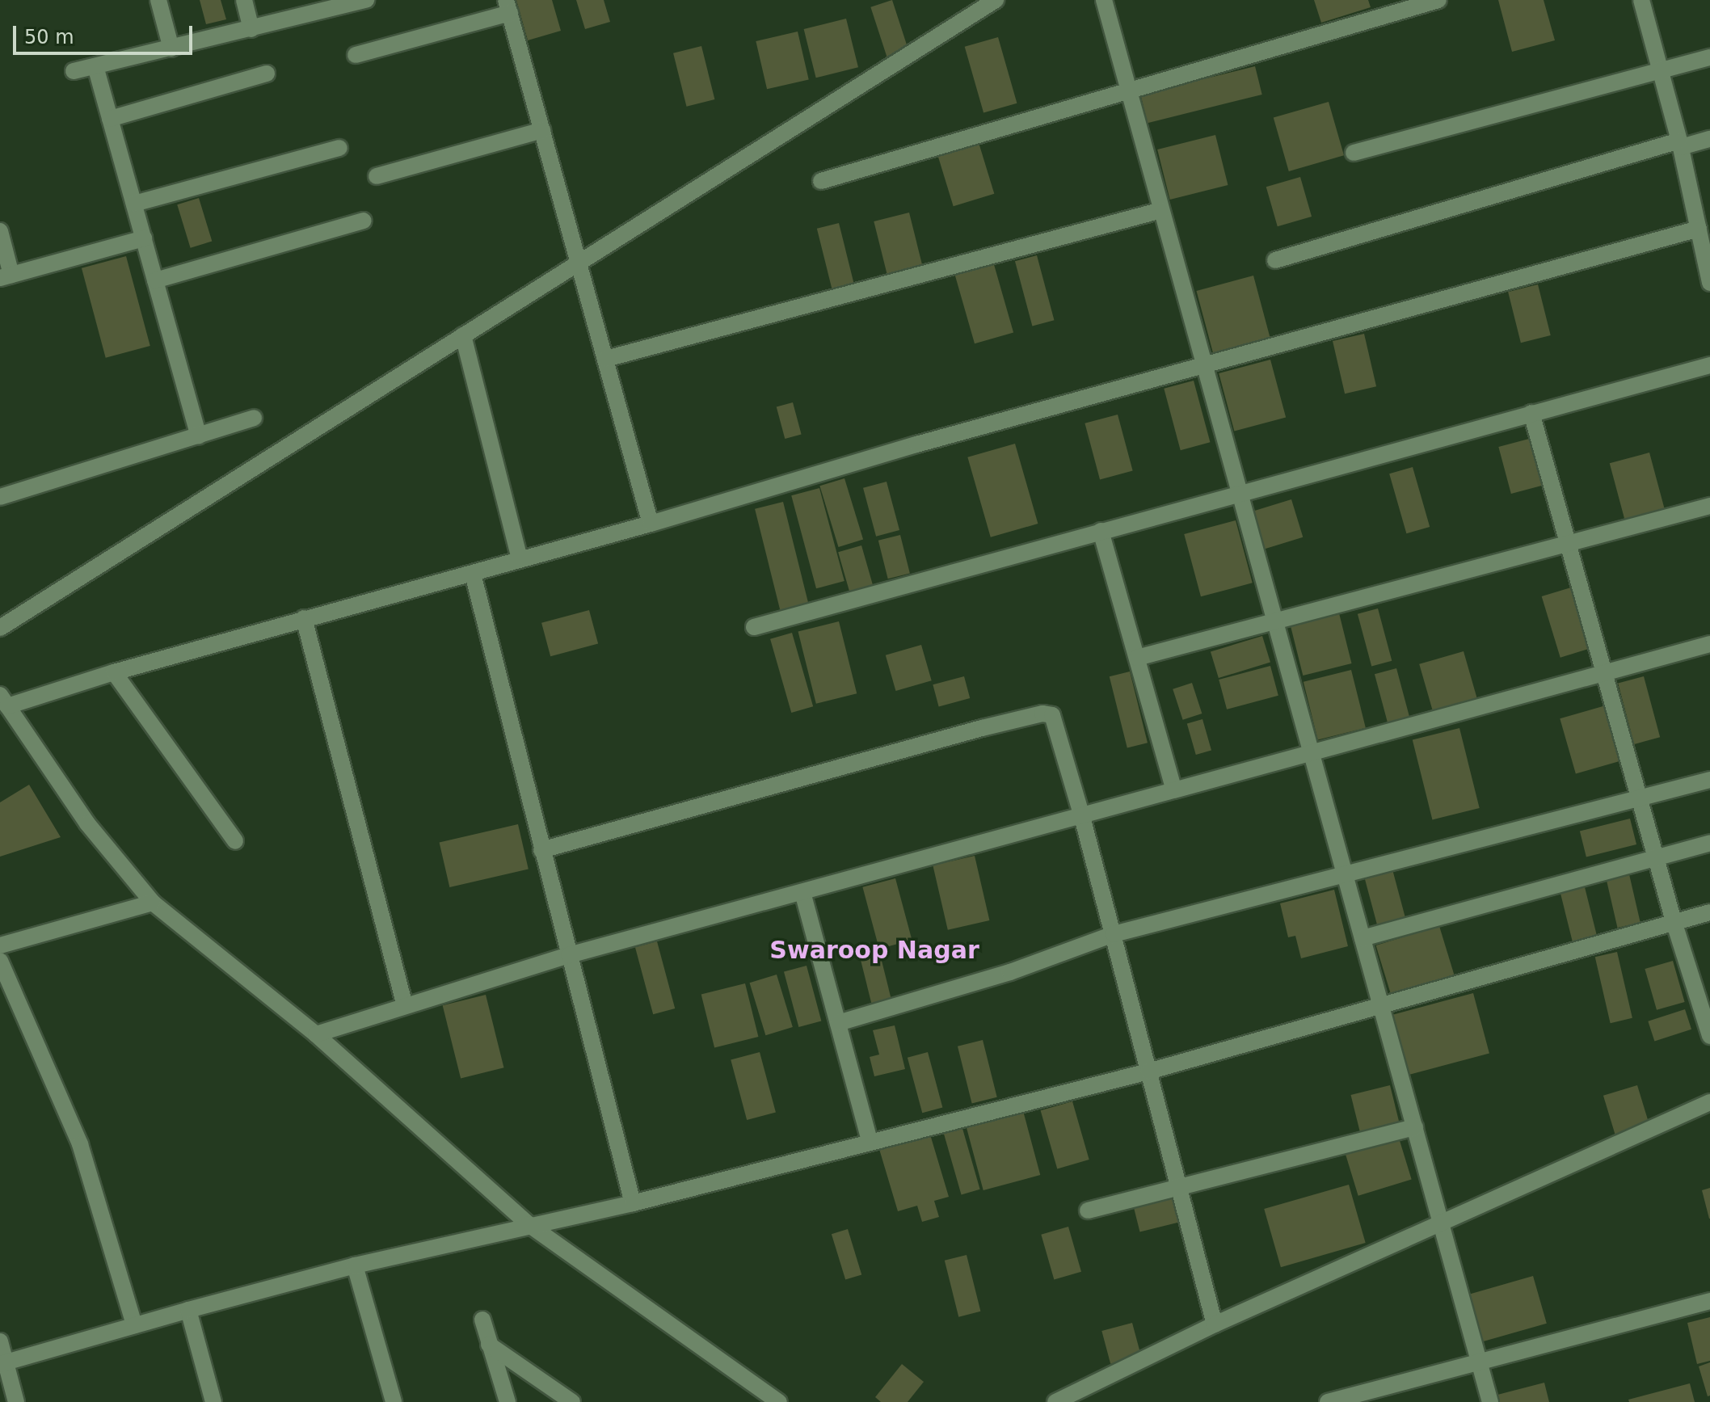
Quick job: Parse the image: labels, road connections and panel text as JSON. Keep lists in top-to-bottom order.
{
  "districts": ["Swaroop Nagar"],
  "scale_bar": "50 m"
}
